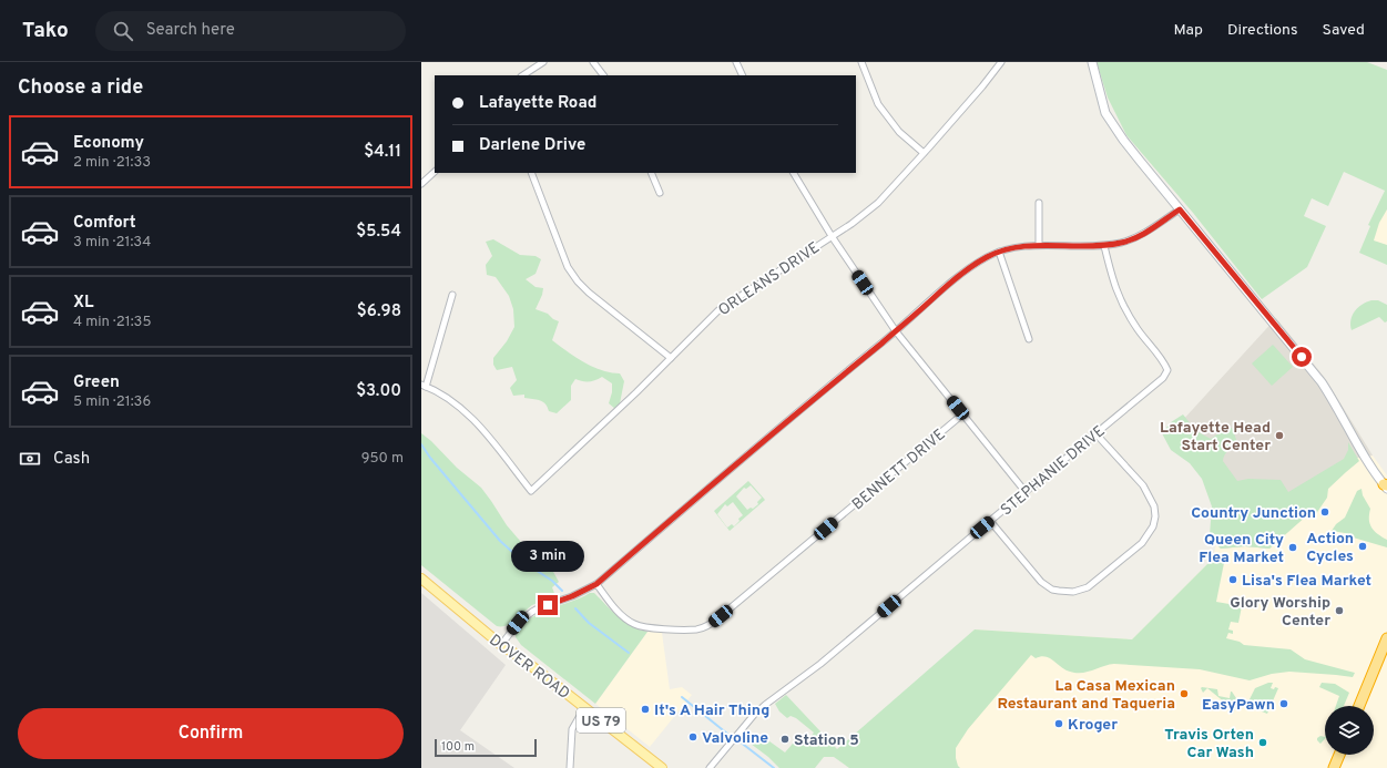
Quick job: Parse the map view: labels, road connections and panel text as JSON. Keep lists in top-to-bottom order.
{
  "streets": {
    "main road": ["DOVER ROAD", "US 79"],
    "street": ["ORLEANS DRIVE", "BENNETT DRIVE", "STEPHANIE DRIVE"]
  },
  "places": [
    "Lafayette Head Start Center",
    "Country Junction",
    "Action Cycles",
    "Queen City Flea Market",
    "Lisa's Flea Market",
    "Glory Worship Center",
    "La Casa Mexican Restaurant and Taqueria",
    "EasyPawn",
    "It's A Hair Thing",
    "Kroger",
    "Valvoline",
    "Station 5",
    "Travis Orten Car Wash"
  ],
  "scale_bar": "100 m",
  "page": {
    "header": "Tako",
    "search": "Search here",
    "nav": ["Map", "Directions", "Saved"],
    "heading": "Choose a ride",
    "banner": ["Lafayette Road", "Darlene Drive"],
    "list": [
      {
        "name": "Economy",
        "note": "2 min · 21:33",
        "value": "$4.11"
      },
      {
        "name": "Comfort",
        "note": "3 min · 21:34",
        "value": "$5.54"
      },
      {
        "name": "XL",
        "note": "4 min · 21:35",
        "value": "$6.98"
      },
      {
        "name": "Green",
        "note": "5 min · 21:36",
        "value": "$3.00"
      }
    ],
    "pay": ["Cash", "950 m"],
    "bubble": "3 min",
    "buttons": "Confirm",
    "scale": "100 m"
  }
}
